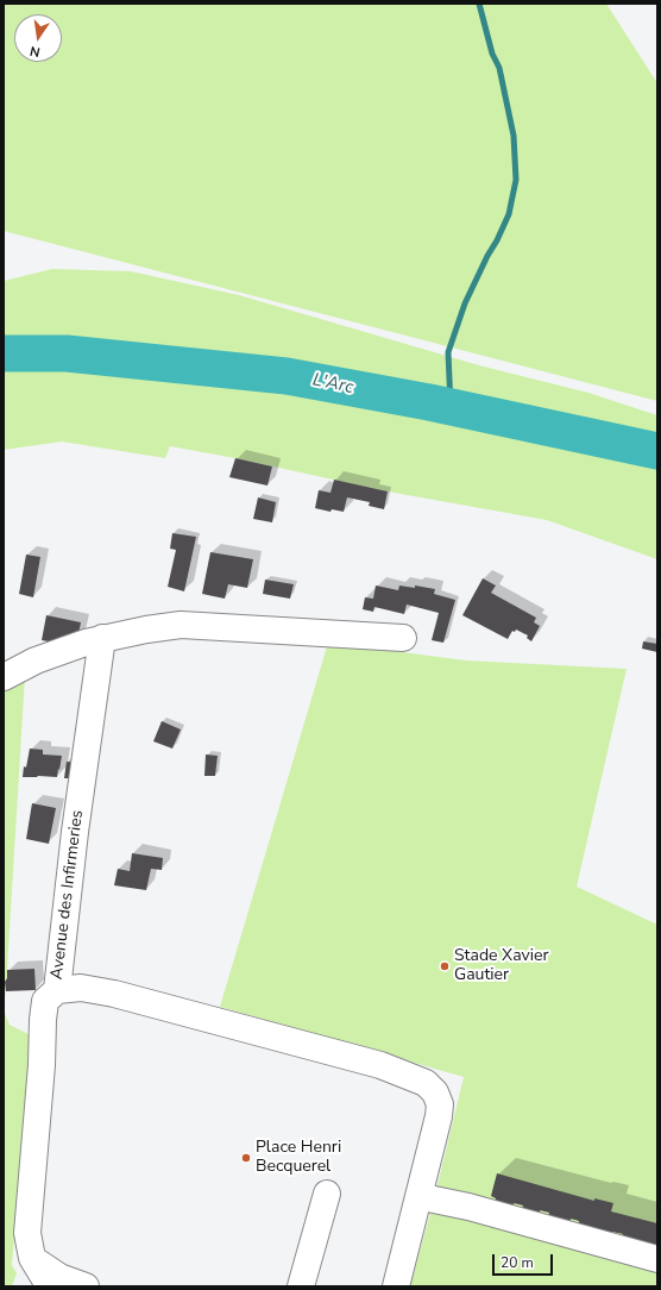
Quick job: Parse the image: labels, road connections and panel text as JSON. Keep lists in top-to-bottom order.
{
  "streets": {
    "street": ["Avenue des Infirmeries"]
  },
  "water": ["L'Arc"],
  "places": ["Stade Xavier Gautier", "Place Henri Becquerel"],
  "scale_bar": "20 m",
  "north": "bottom"
}
